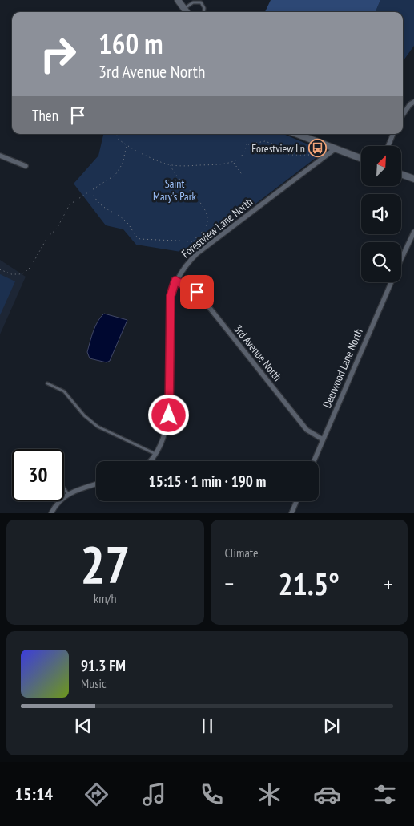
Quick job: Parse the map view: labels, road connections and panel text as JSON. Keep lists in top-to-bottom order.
{
  "streets": {
    "street": ["Forestview Lane North", "3rd Avenue North", "Deerwood Lane North"]
  },
  "crossings": [
    ["Forestview Lane North", "3rd Avenue North"],
    ["3rd Avenue North", "Deerwood Lane North"]
  ],
  "parks": ["Saint Mary's Park"],
  "places": {
    "bus stop": ["Forestview Ln"]
  },
  "north": "top right",
  "page": {
    "turn": ["160 m", "3rd Avenue North"],
    "then": "Then",
    "limit": "30",
    "trip": "15:15 · 1 min · 190 m",
    "tile": [
      ["27", "km/h"],
      "Climate"
    ],
    "heat": ["−", "21.5°", "+"],
    "song": ["91.3 FM", "Music"],
    "tabs": "15:14"
  }
}
